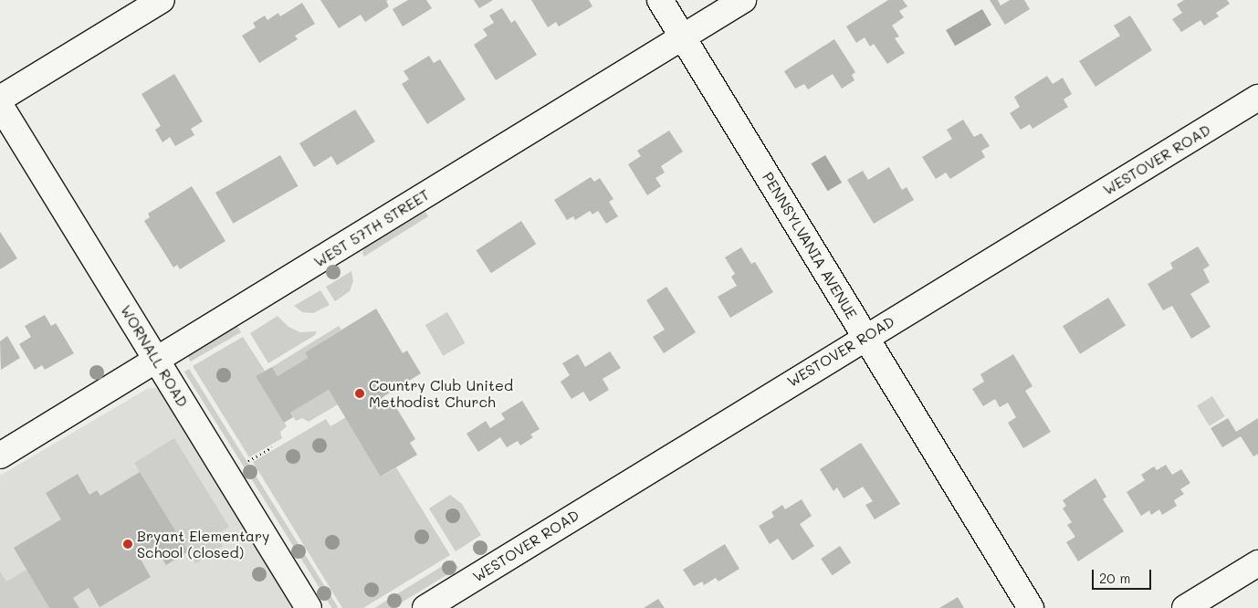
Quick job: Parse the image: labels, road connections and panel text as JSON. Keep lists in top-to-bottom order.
{
  "streets": {
    "street": [
      "WESTOVER ROAD",
      "WEST 57TH STREET",
      "PENNSYLVANIA AVENUE",
      "WORNALL ROAD"
    ]
  },
  "crossings": [
    ["WESTOVER ROAD", "PENNSYLVANIA AVENUE"],
    ["WEST 57TH STREET", "PENNSYLVANIA AVENUE"],
    ["WEST 57TH STREET", "WORNALL ROAD"]
  ],
  "places": ["Country Club United Methodist Church", "Bryant Elementary School (closed)"],
  "scale_bar": "20 m"
}
